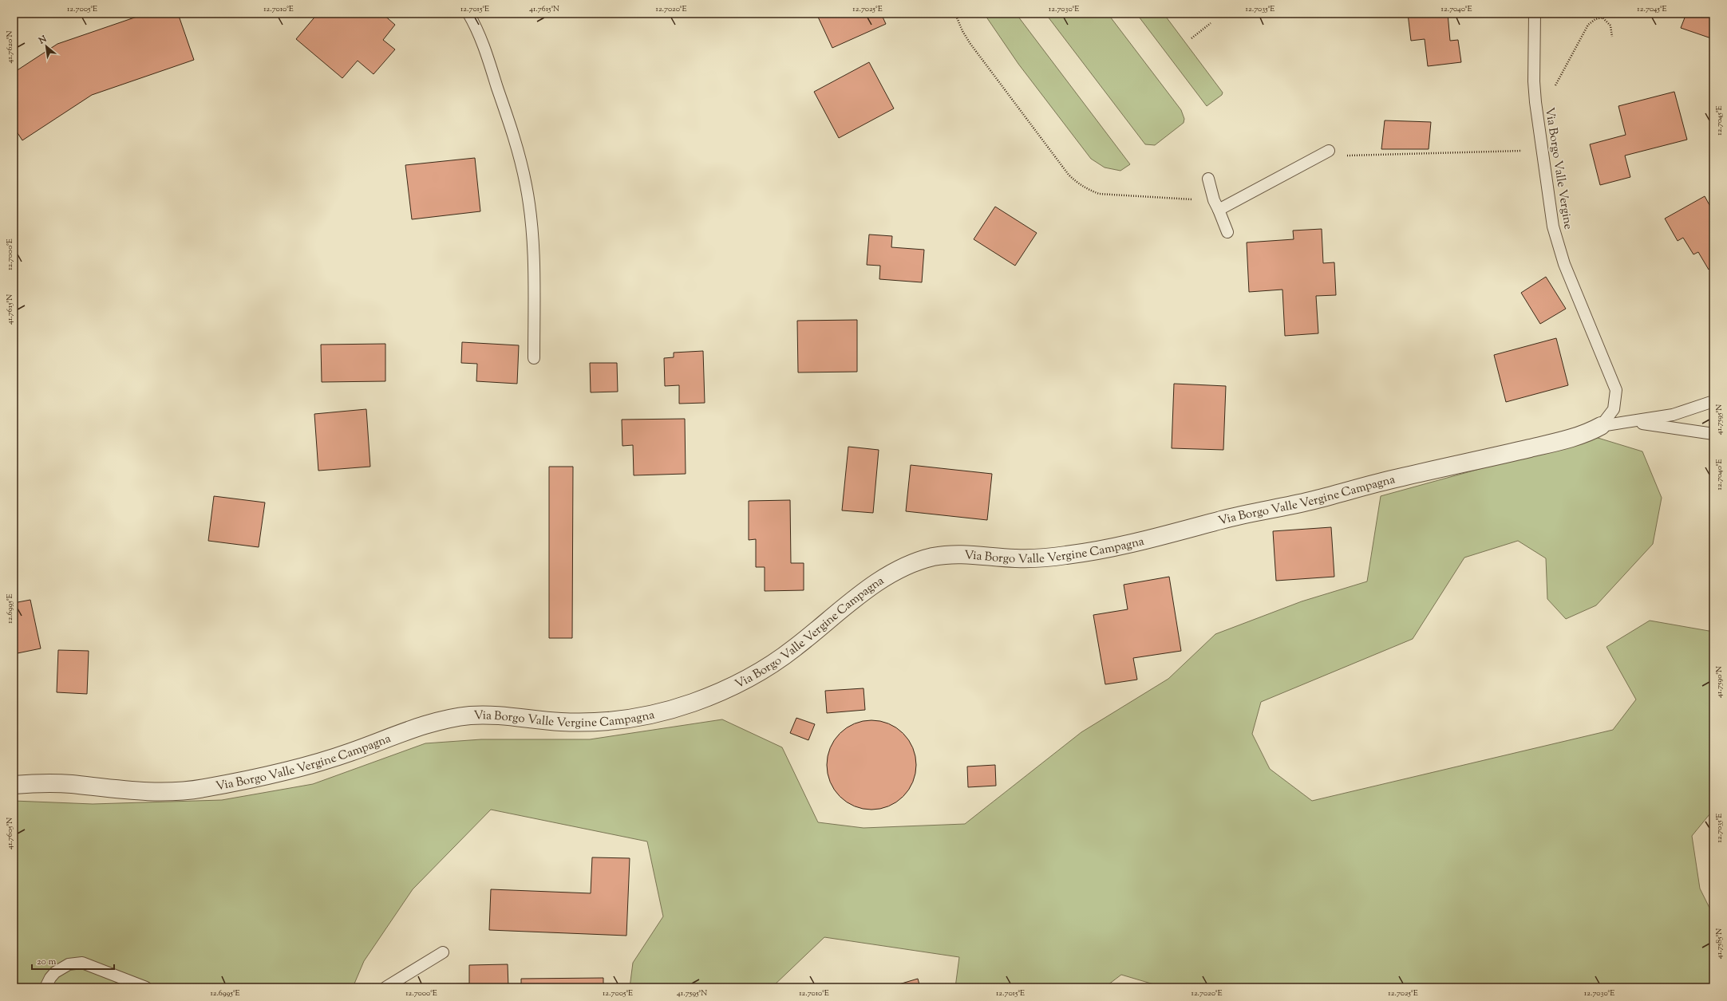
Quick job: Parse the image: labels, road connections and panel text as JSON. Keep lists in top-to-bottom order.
{
  "streets": {
    "street": ["Via Borgo Valle Vergine Campagna"],
    "lane": ["Via Borgo Valle Vergine"]
  },
  "crossings": [
    ["Via Borgo Valle Vergine", "Via Borgo Valle Vergine Campagna"]
  ],
  "scale_bar": "20 m",
  "north": "top left",
  "coordinates": [
    "12.7005°E",
    "12.7010°E",
    "12.7015°E",
    "41.7615°N",
    "12.7020°E",
    "12.7025°E",
    "12.7030°E",
    "12.7035°E",
    "12.7040°E",
    "12.7045°E",
    "41.7620°N",
    "12.7000°E",
    "41.7595°N",
    "12.6995°E",
    "41.7590°N",
    "41.7605°N",
    "41.7585°N"
  ]
}
